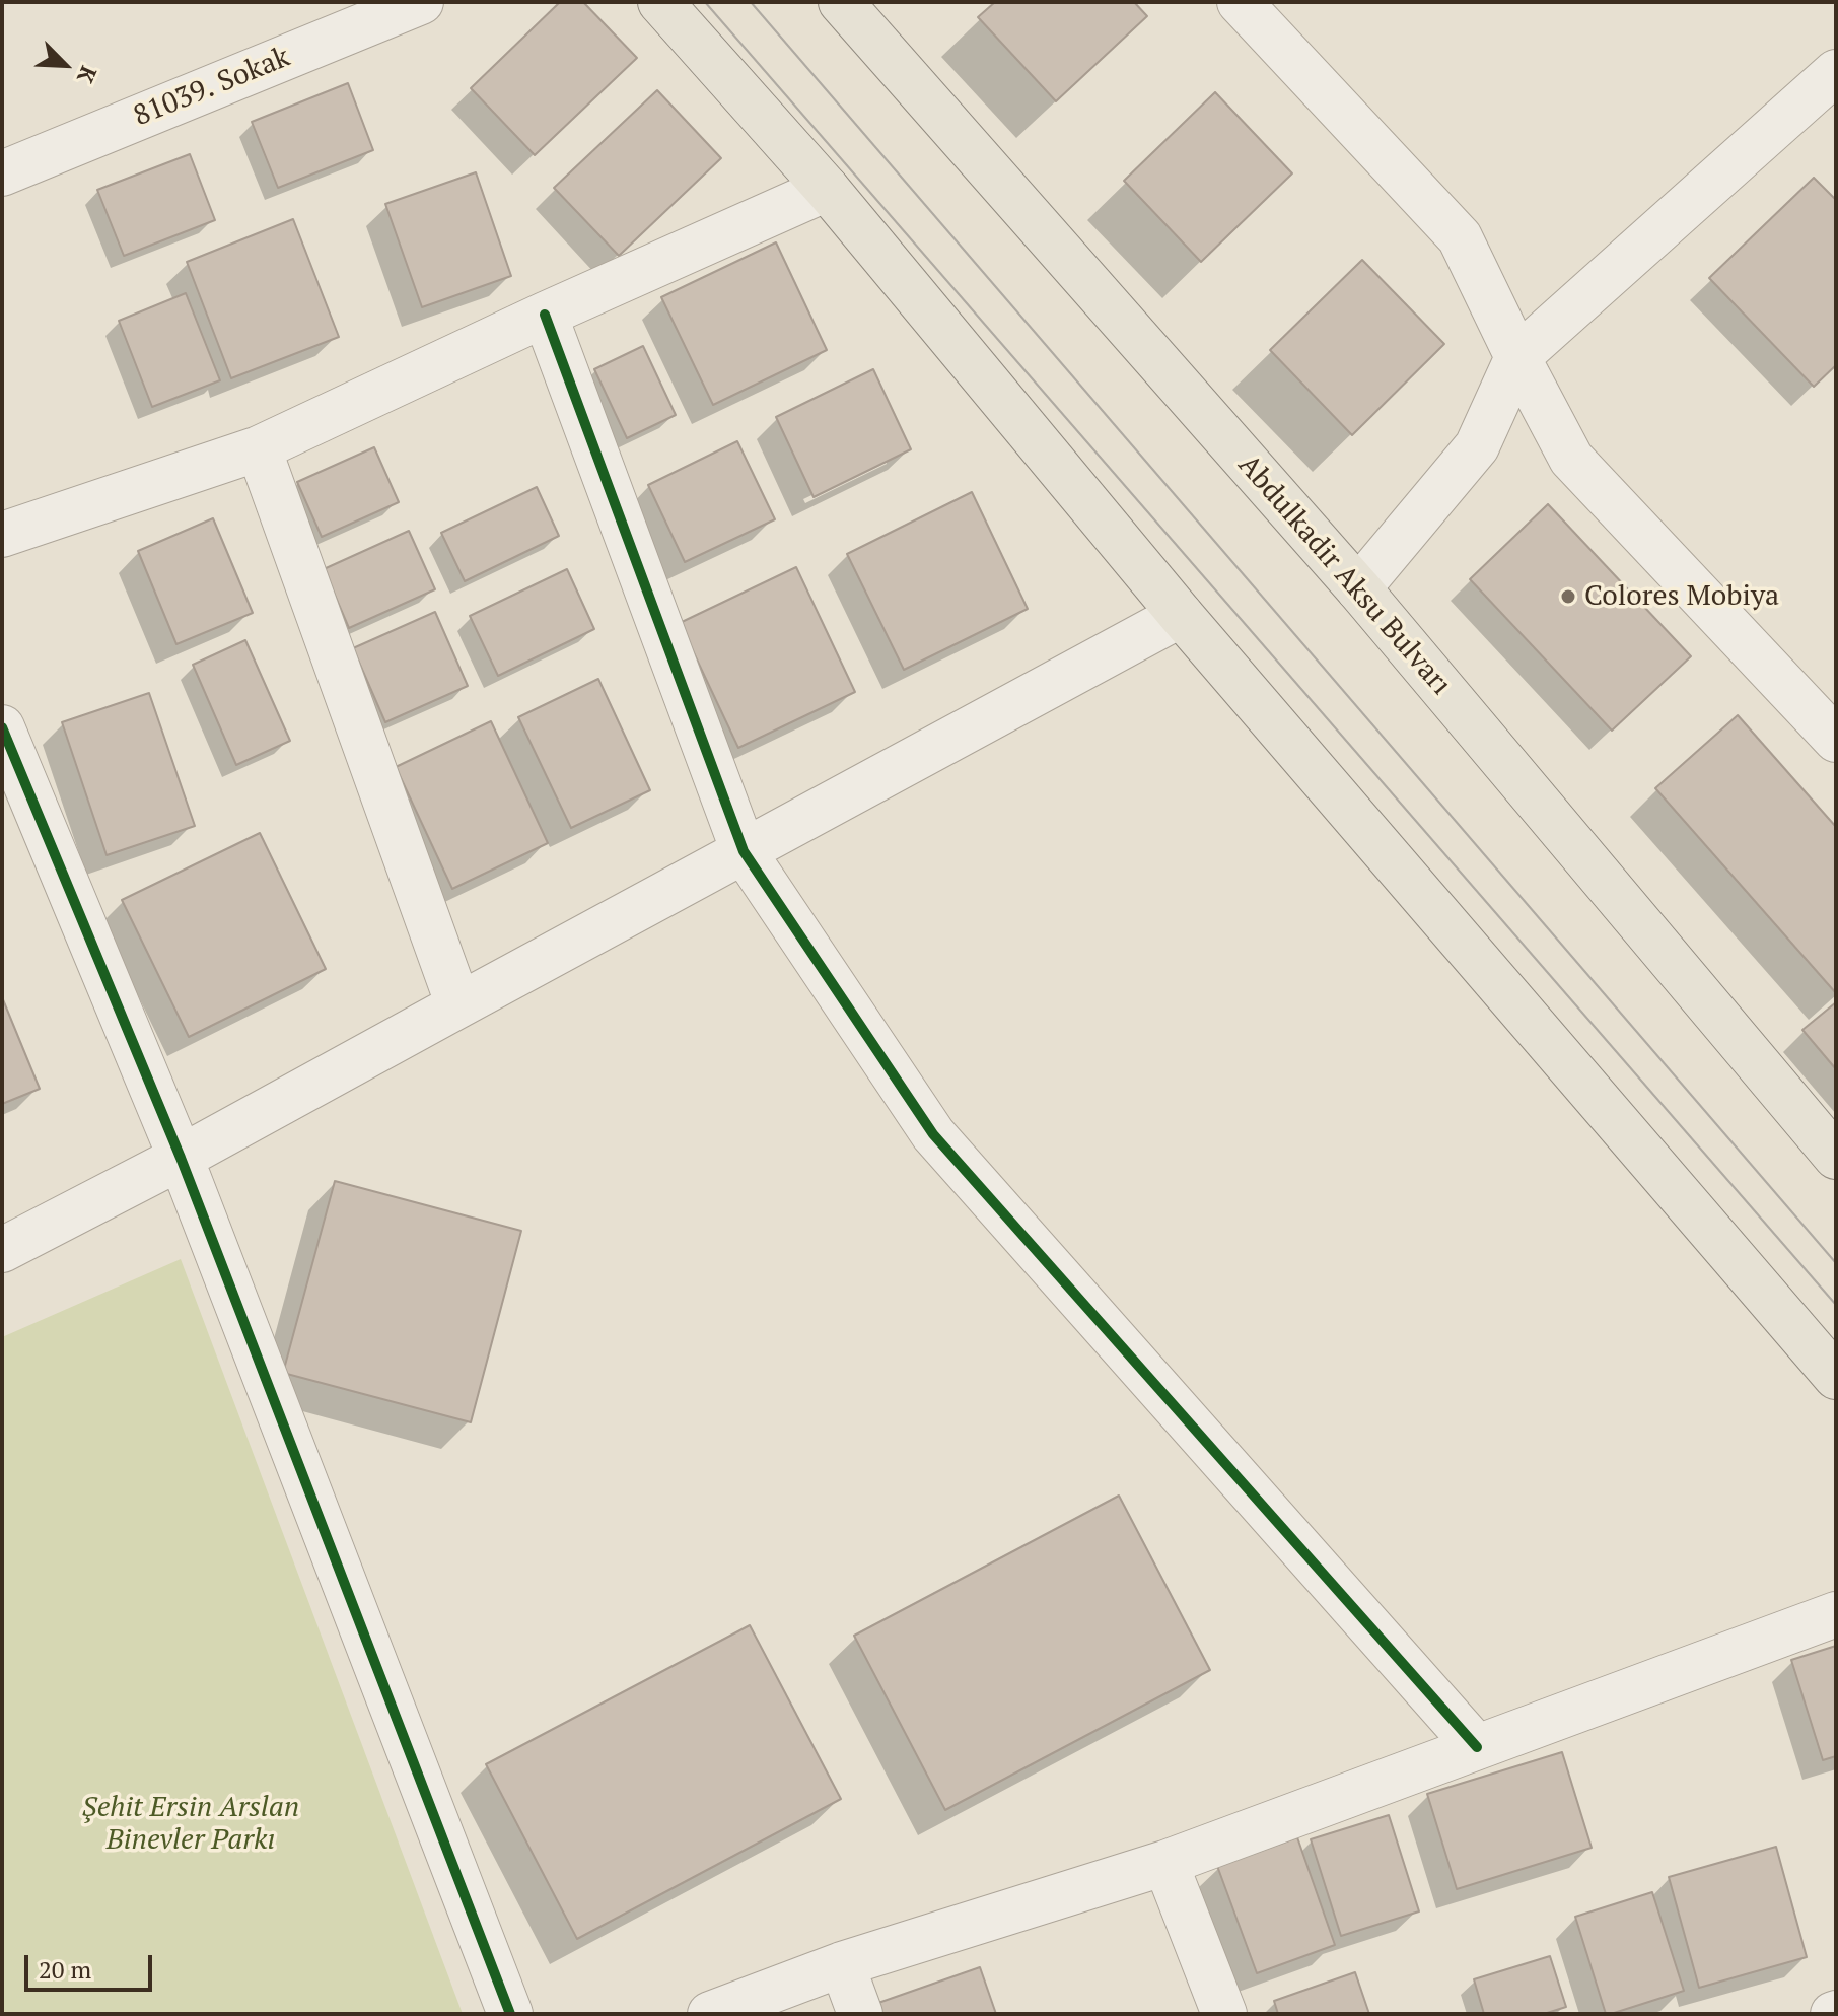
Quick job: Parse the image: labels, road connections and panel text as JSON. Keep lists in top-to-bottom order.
{
  "streets": {
    "main road": ["Abdulkadir Aksu Bulvarı"],
    "street": ["81039. Sokak"]
  },
  "parks": ["Şehit Ersin Arslan Binevler Parkı"],
  "places": ["Colores Mobiya"],
  "scale_bar": "20 m",
  "north": "bottom right"
}
